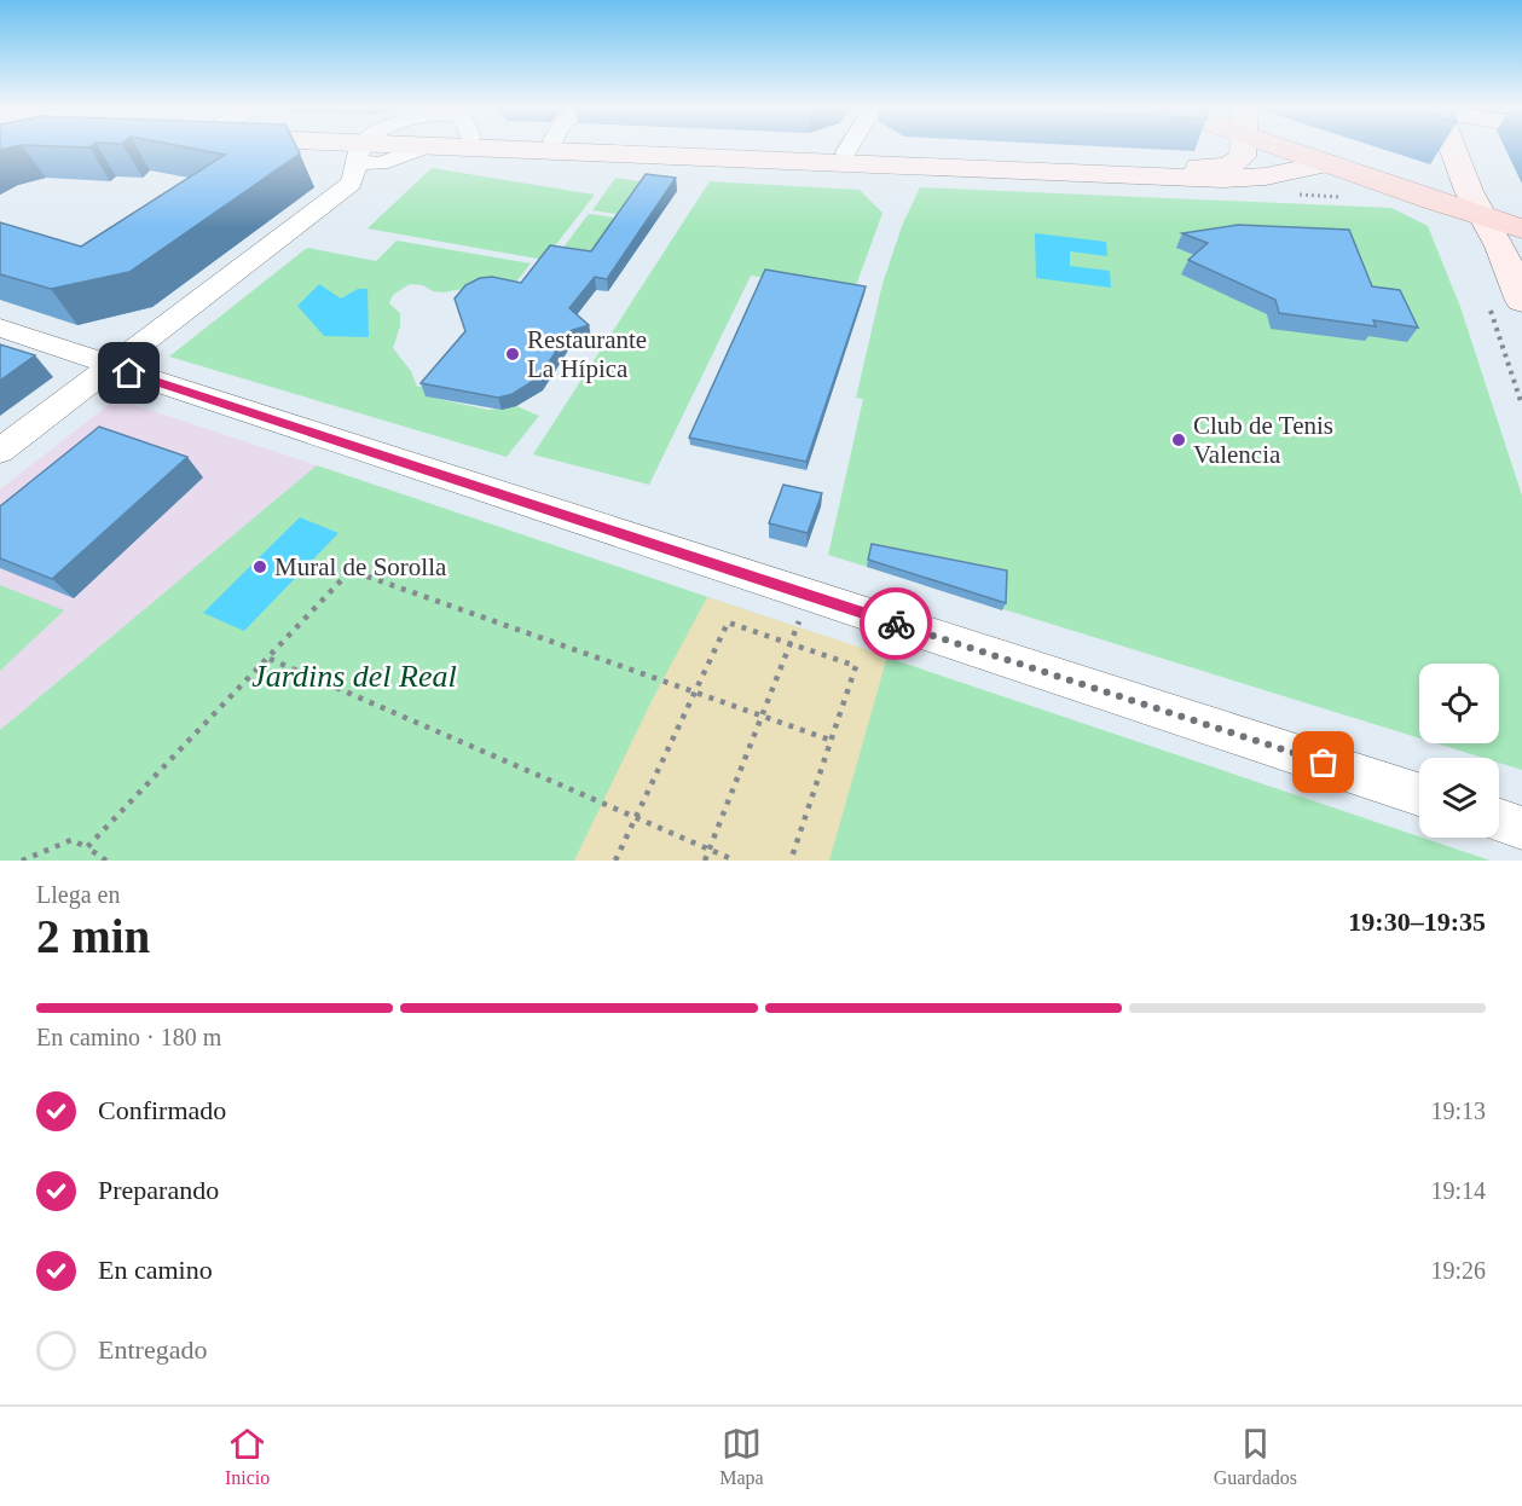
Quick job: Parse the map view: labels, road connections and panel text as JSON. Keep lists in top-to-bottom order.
{
  "parks": ["Jardins del Real"],
  "places": ["Restaurante La Hípica", "Club de Tenis Valencia", "Mural de Sorolla"],
  "page": {
    "heading": ["2 min", "Llega en", "19:30–19:35"],
    "bar": "En camino · 180 m",
    "list": [
      ["Confirmado", "19:13"],
      ["Preparando", "19:14"],
      ["En camino", "19:26"],
      "Entregado"
    ],
    "tabs": ["Inicio", "Mapa", "Guardados"]
  }
}
